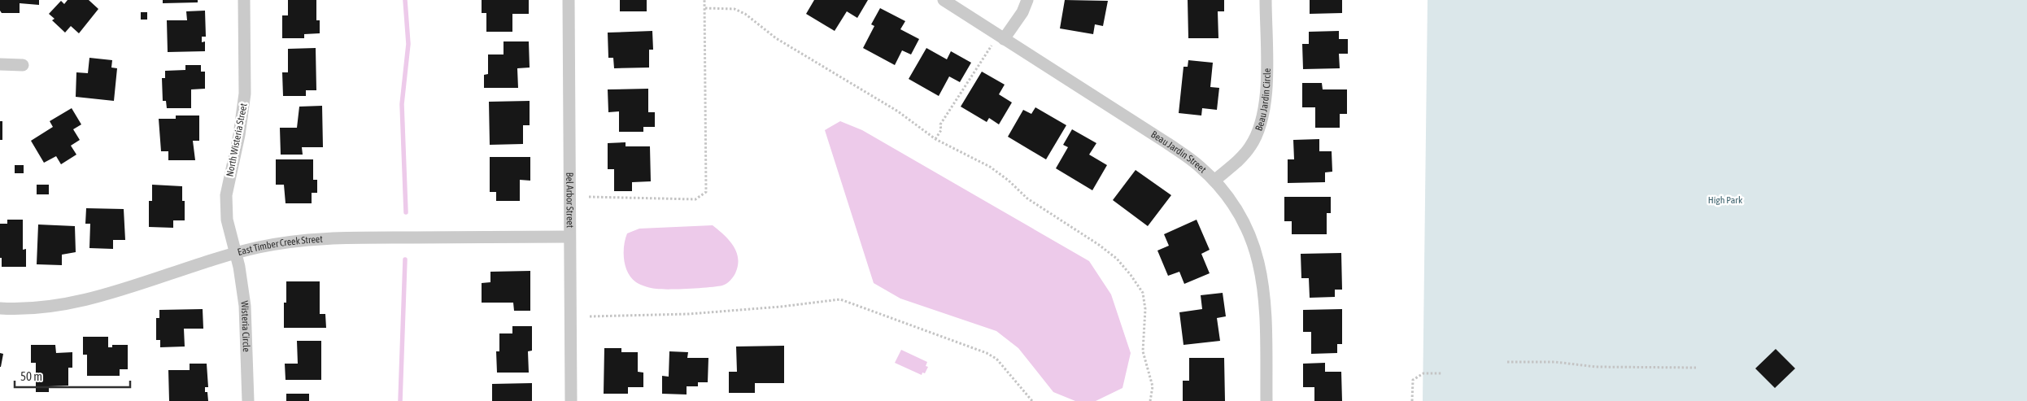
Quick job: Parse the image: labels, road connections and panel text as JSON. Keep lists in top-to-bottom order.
{
  "streets": {
    "street": [
      "Beau Jardin Circle",
      "North Wisteria Street",
      "Beau Jardin Street",
      "Bel Arbor Street",
      "East Timber Creek Street",
      "Wisteria Circle"
    ]
  },
  "crossings": [
    ["Beau Jardin Circle", "Beau Jardin Street"],
    ["North Wisteria Street", "East Timber Creek Street"],
    ["North Wisteria Street", "Wisteria Circle"],
    ["Bel Arbor Street", "East Timber Creek Street"],
    ["East Timber Creek Street", "Wisteria Circle"]
  ],
  "parks": ["High Park"],
  "scale_bar": "50 m"
}
